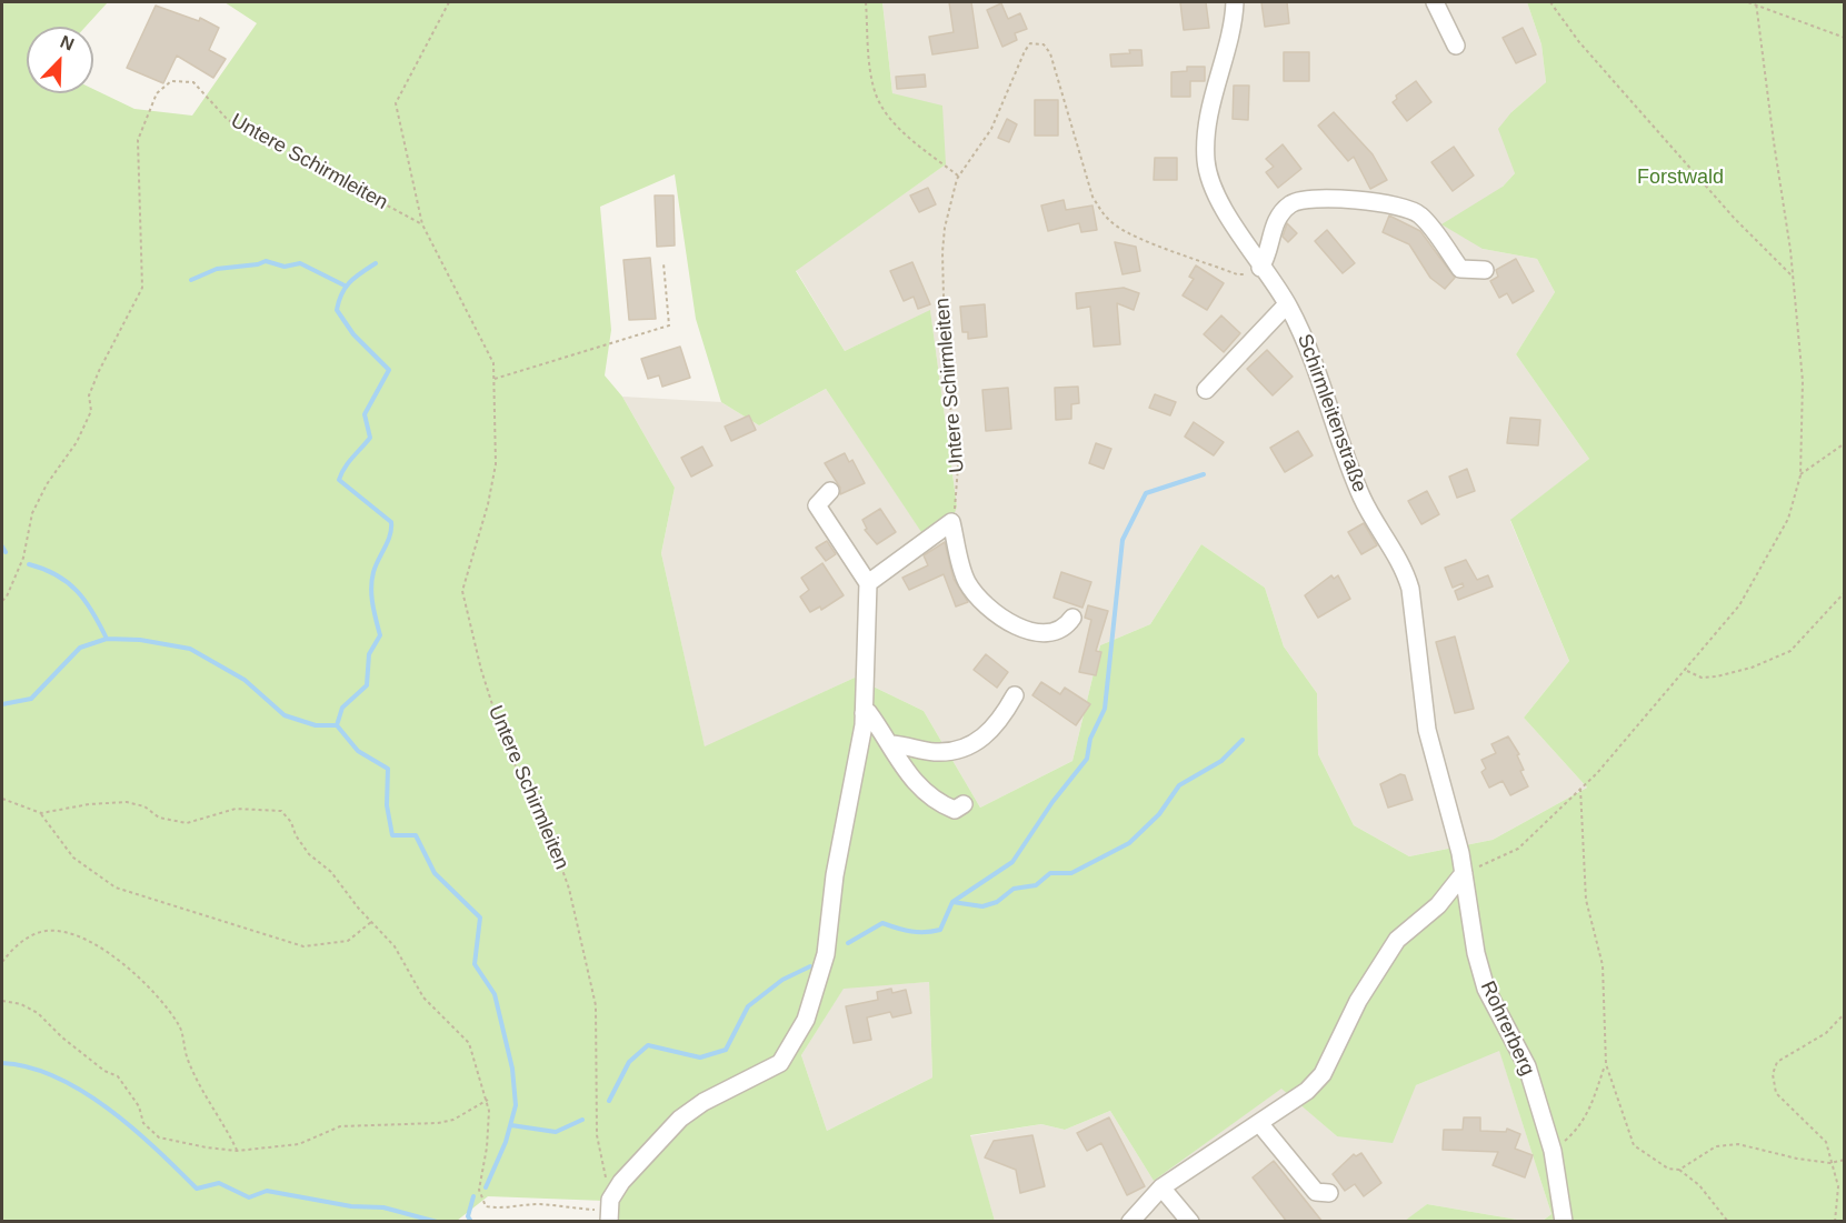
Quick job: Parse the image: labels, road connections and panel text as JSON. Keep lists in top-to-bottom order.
{
  "streets": {
    "street": ["Schirmleitenstraße", "Rohrerberg"],
    "path": ["Untere Schirmleiten"]
  },
  "crossings": [
    ["Untere Schirmleiten", "Schirmleitenstraße"],
    ["Schirmleitenstraße", "Rohrerberg"]
  ],
  "parks": ["Forstwald"],
  "north": "top right"
}
